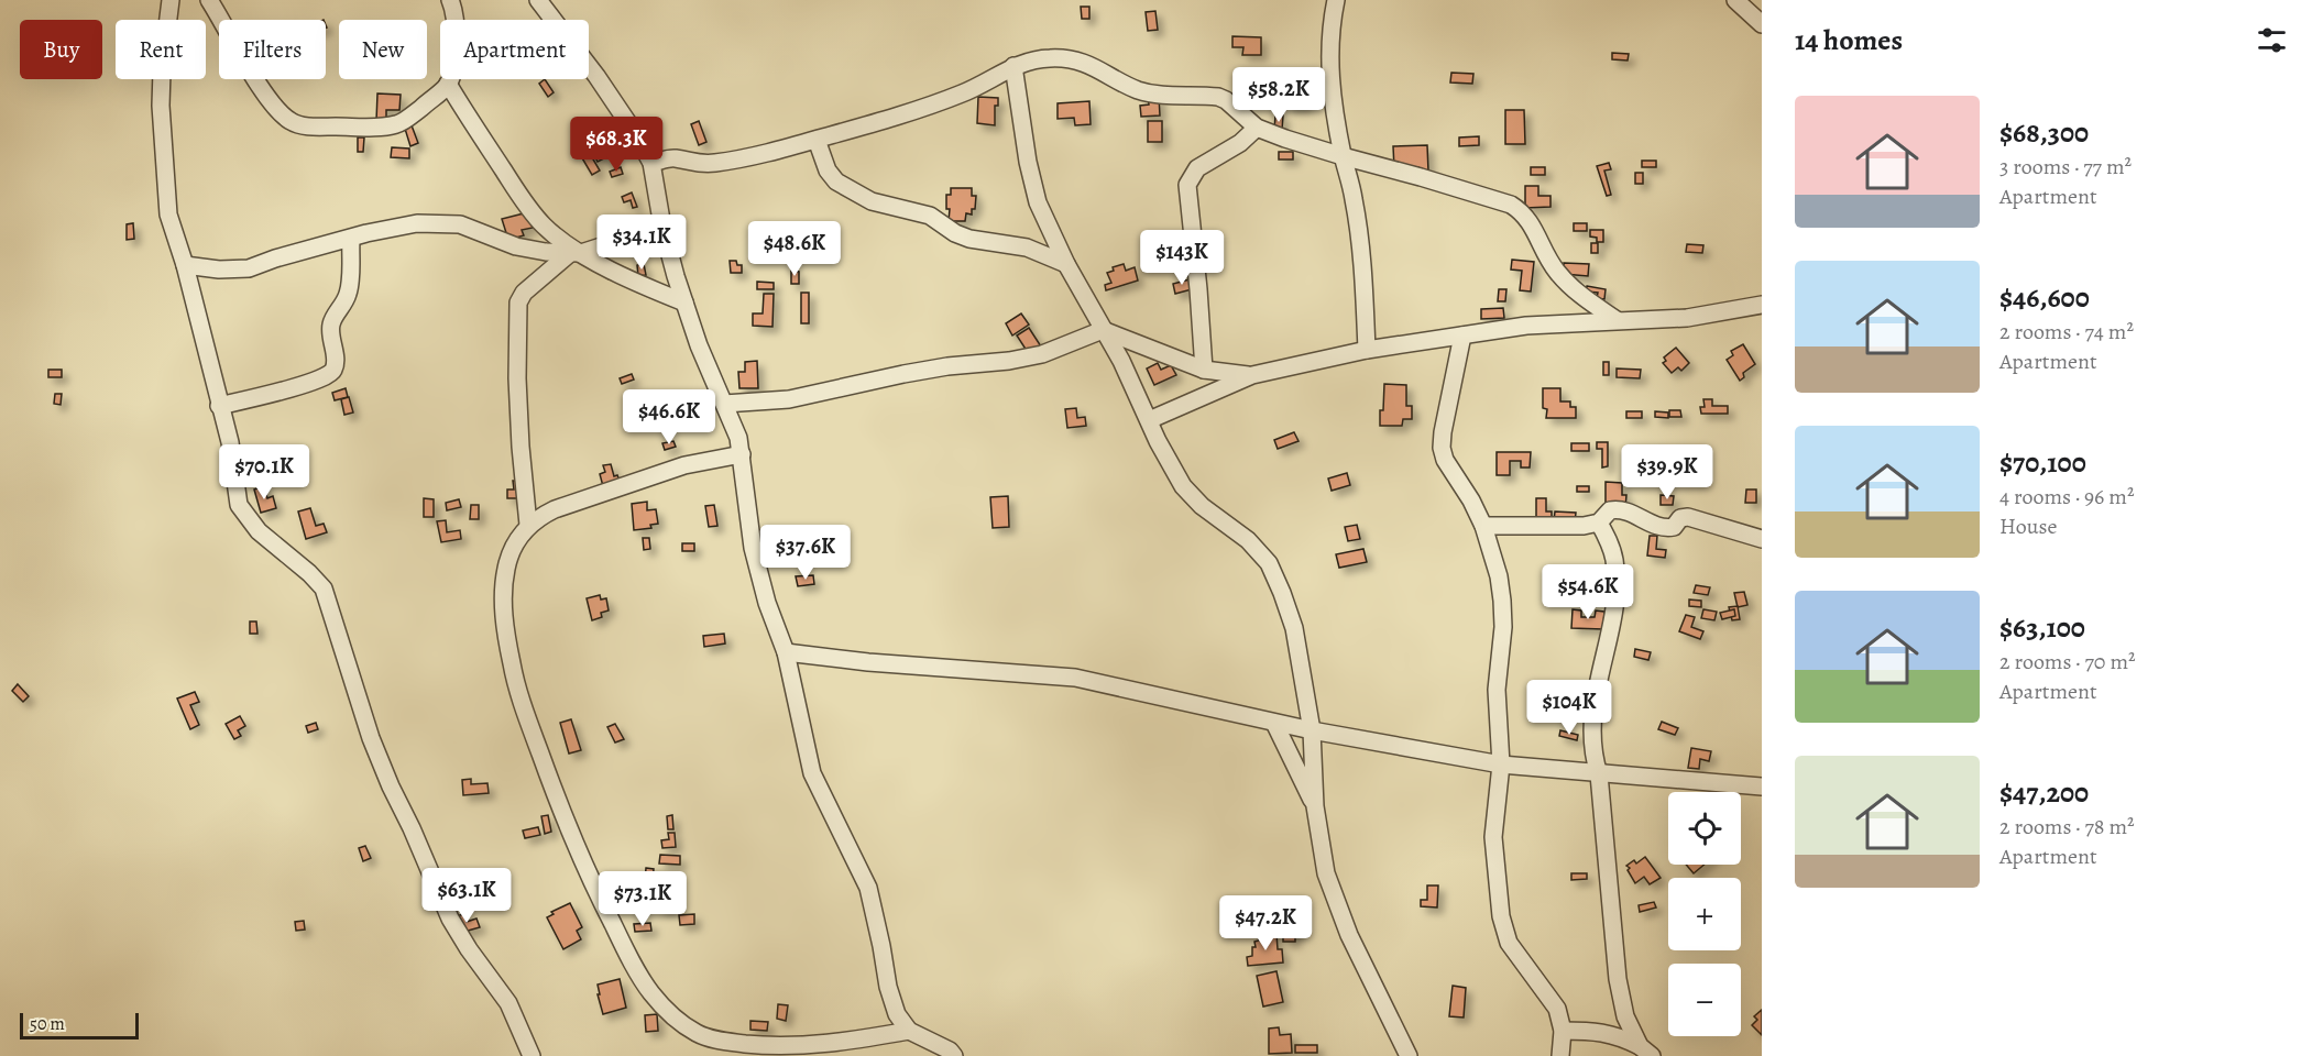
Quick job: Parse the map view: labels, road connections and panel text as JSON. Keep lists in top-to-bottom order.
{
  "scale_bar": "50 m",
  "page": {
    "heading": "14 homes",
    "chip": [
      "Buy",
      "Rent",
      "Filters",
      "New",
      "Apartment"
    ],
    "price": [
      "$58.2K",
      "$68.3K",
      "$34.1K",
      "$48.6K",
      "$143K",
      "$46.6K",
      "$70.1K",
      "$39.9K",
      "$37.6K",
      "$54.6K",
      "$104K",
      "$63.1K",
      "$73.1K",
      "$47.2K"
    ],
    "list": [
      {
        "name": "$68,300",
        "note": "3 rooms · 77 m² · Apartment"
      },
      {
        "name": "$46,600",
        "note": "2 rooms · 74 m² · Apartment"
      },
      {
        "name": "$70,100",
        "note": "4 rooms · 96 m² · House"
      },
      {
        "name": "$63,100",
        "note": "2 rooms · 70 m² · Apartment"
      },
      {
        "name": "$47,200",
        "note": "2 rooms · 78 m² · Apartment"
      }
    ],
    "map_buttons": ["+", "−"],
    "scale": "50 m"
  }
}
